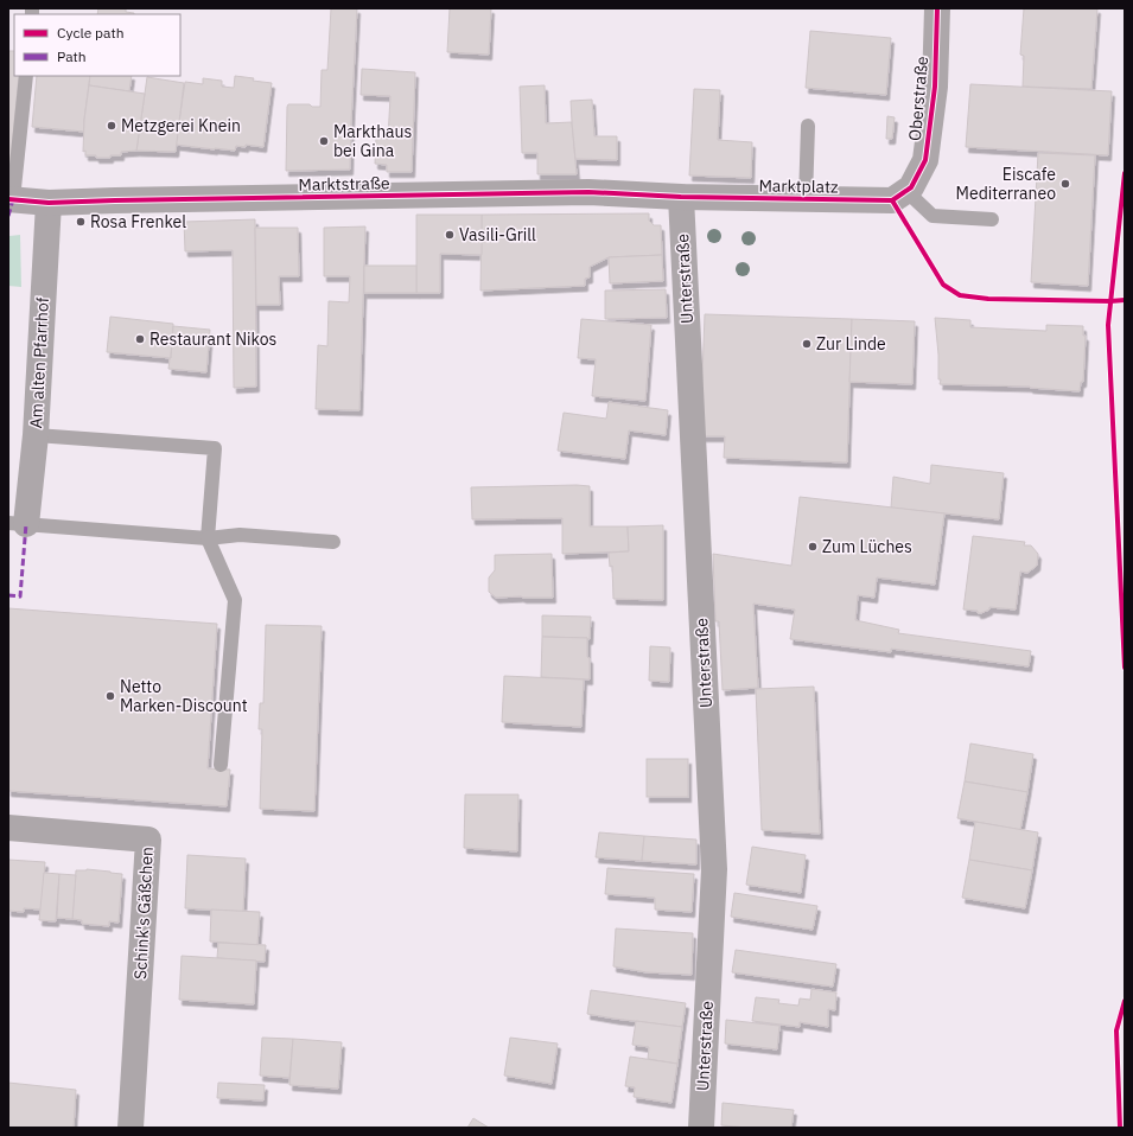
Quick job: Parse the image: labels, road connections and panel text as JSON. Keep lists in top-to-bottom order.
{
  "streets": {
    "street": [
      "Oberstraße",
      "Marktstraße",
      "Marktplatz",
      "Unterstraße",
      "Am alten Pfarrhof",
      "Schink's Gäßchen"
    ]
  },
  "crossings": [
    ["Oberstraße", "Marktplatz"],
    ["Marktstraße", "Marktplatz"],
    ["Marktstraße", "Unterstraße"],
    ["Marktstraße", "Am alten Pfarrhof"],
    ["Marktplatz", "Unterstraße"]
  ],
  "places": [
    "Metzgerei Knein",
    "Markthaus bei Gina",
    "Eiscafe Mediterraneo",
    "Rosa Frenkel",
    "Vasili-Grill",
    "Restaurant Nikos",
    "Zur Linde",
    "Zum Lüches",
    "Netto Marken-Discount"
  ],
  "legend": ["Cycle path", "Path"]
}
